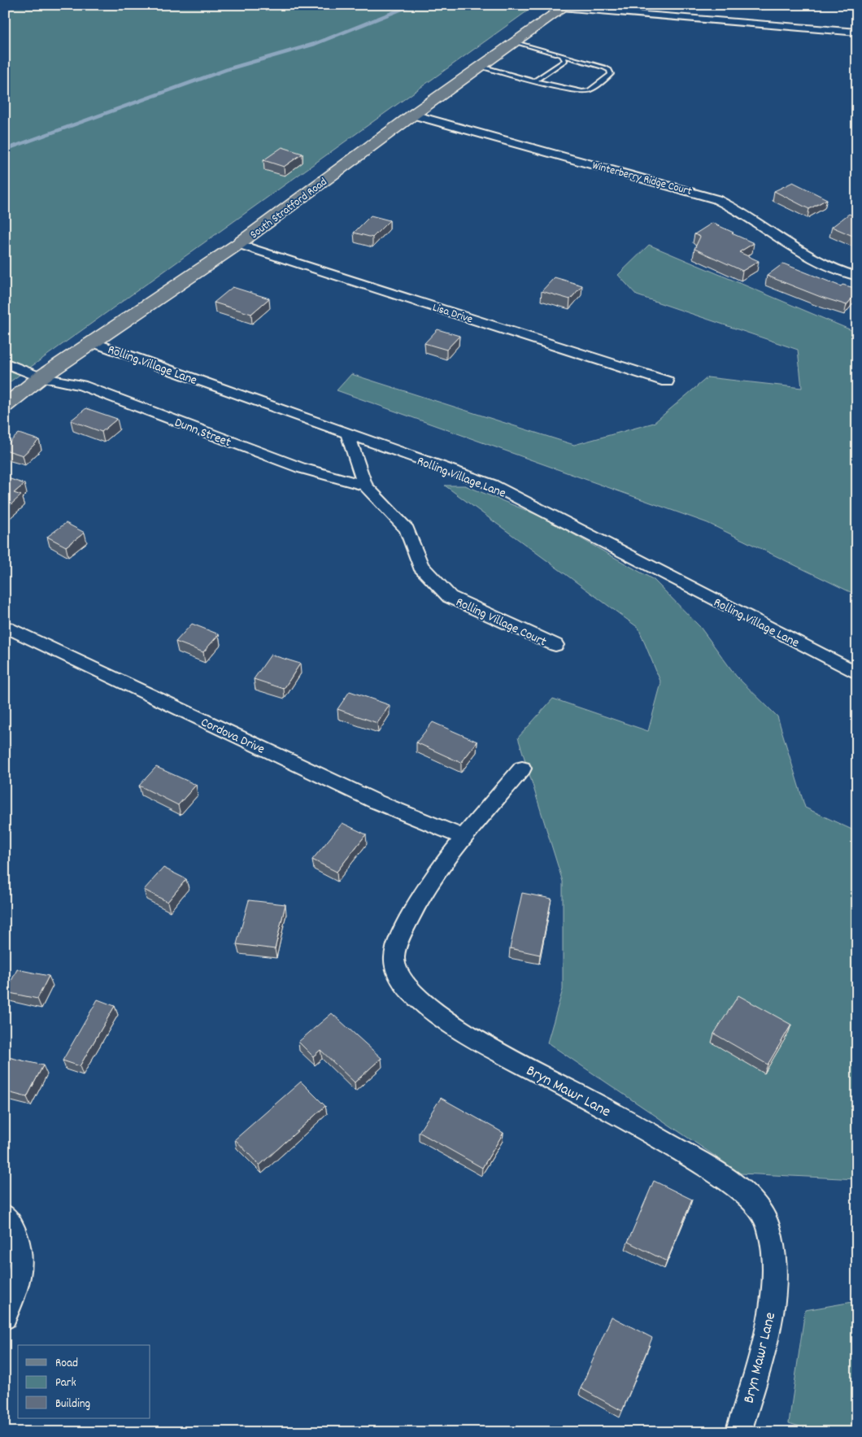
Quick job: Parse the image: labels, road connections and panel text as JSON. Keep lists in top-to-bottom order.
{
  "streets": {
    "main road": ["South Stratford Road"],
    "street": [
      "Winterberry Ridge Court",
      "Lisa Drive",
      "Rolling Village Lane",
      "Dunn Street",
      "Rolling Village Court",
      "Cordova Drive",
      "Bryn Mawr Lane"
    ]
  },
  "crossings": [
    ["Winterberry Ridge Court", "South Stratford Road"],
    ["South Stratford Road", "Lisa Drive"],
    ["South Stratford Road", "Rolling Village Lane"],
    ["South Stratford Road", "Dunn Street"],
    ["Rolling Village Lane", "Rolling Village Court"],
    ["Dunn Street", "Rolling Village Court"],
    ["Cordova Drive", "Bryn Mawr Lane"]
  ],
  "legend": ["Road", "Park", "Building"]
}
